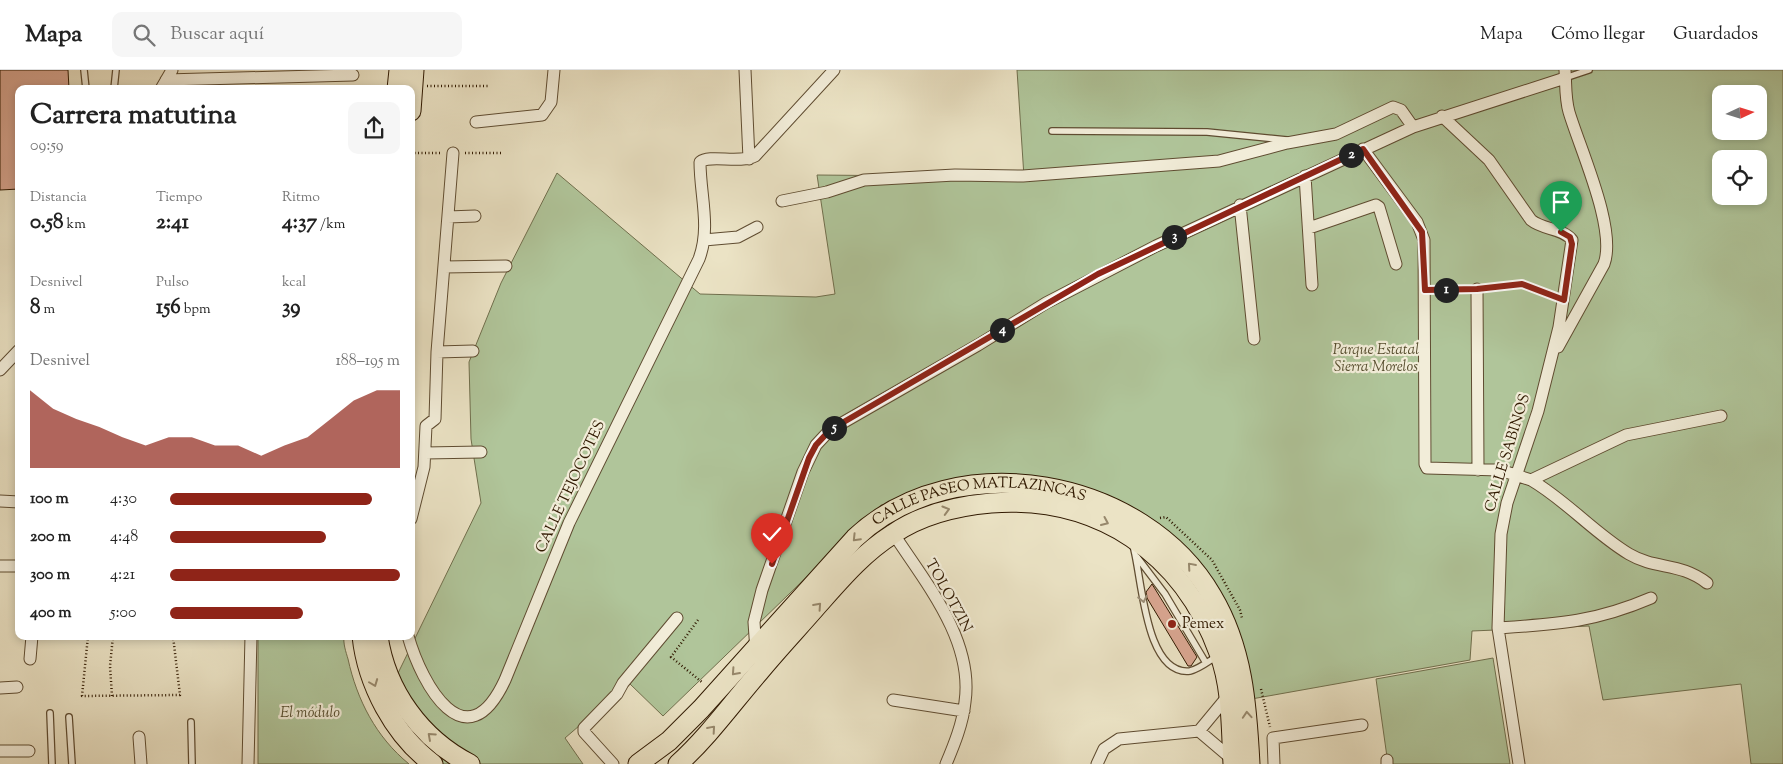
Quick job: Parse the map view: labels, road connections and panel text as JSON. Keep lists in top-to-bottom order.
{
  "streets": {
    "highway": ["CALLE PASEO MATLAZINCAS"],
    "street": ["CALLE SABINOS", "CALLE TEJOCOTES", "TOLOTZIN"]
  },
  "crossings": [
    ["CALLE PASEO MATLAZINCAS", "TOLOTZIN"]
  ],
  "parks": ["Parque Estatal Sierra Morelos", "El módulo"],
  "places": ["Pemex"],
  "north": "right",
  "page": {
    "header": "Mapa",
    "search": "Buscar aquí",
    "nav": ["Mapa", "Cómo llegar", "Guardados"],
    "heading": ["Carrera matutina", "09:59"],
    "pins": [
      "2",
      "3",
      "1",
      "4",
      "5"
    ],
    "stats": [
      ["Distancia", "0.58 km"],
      ["Tiempo", "2:41"],
      ["Ritmo", "4:37 /km"],
      ["Desnivel", "8 m"],
      ["Pulso", "156 bpm"],
      ["kcal", "39"]
    ],
    "chart": ["Desnivel", "188–195 m"],
    "list": [
      {
        "name": "100 m",
        "note": "4:30"
      },
      {
        "name": "200 m",
        "note": "4:48"
      },
      {
        "name": "300 m",
        "note": "4:21"
      },
      {
        "name": "400 m",
        "note": "5:00"
      }
    ]
  }
}
